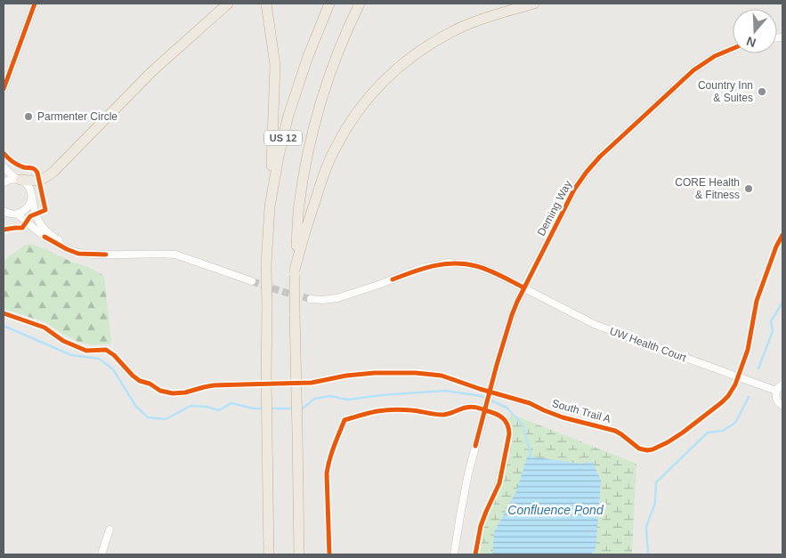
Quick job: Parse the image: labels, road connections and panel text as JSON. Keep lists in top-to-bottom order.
{
  "streets": {
    "highway": ["US 12"],
    "street": ["Deming Way", "UW Health Court"],
    "cycle path": ["South Trail A"]
  },
  "crossings": [
    ["Deming Way", "UW Health Court"]
  ],
  "water": ["Confluence Pond"],
  "places": ["Country Inn & Suites", "Parmenter Circle", "CORE Health & Fitness"],
  "north": "bottom"
}
